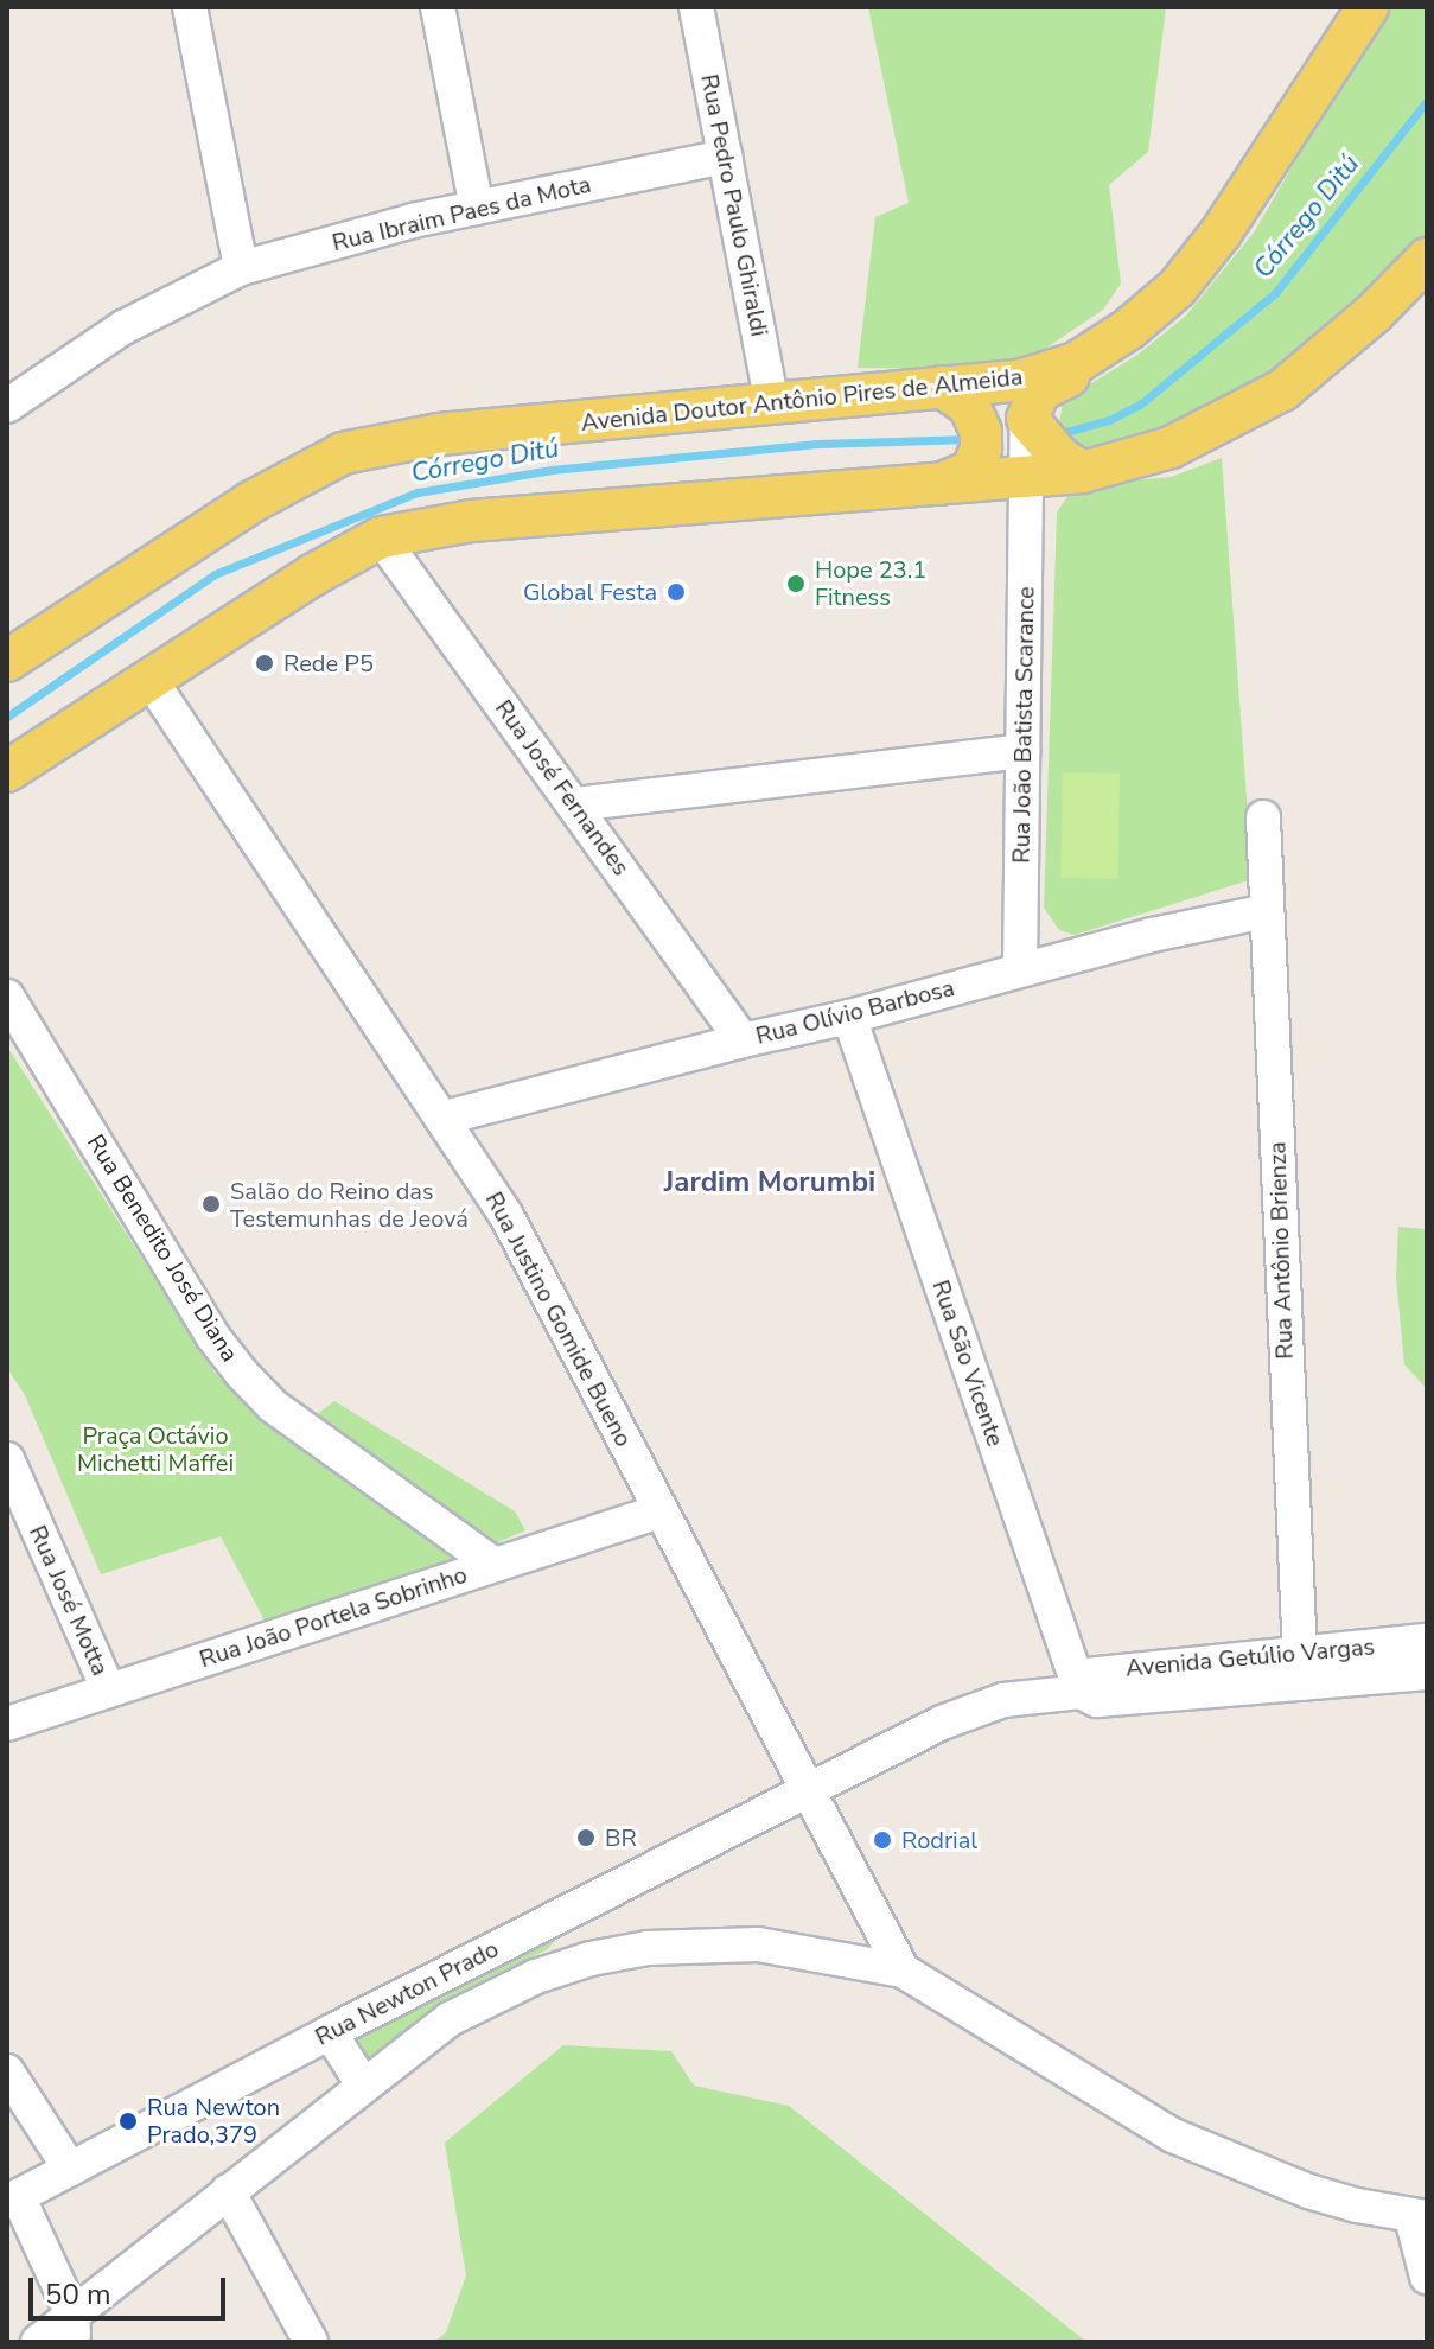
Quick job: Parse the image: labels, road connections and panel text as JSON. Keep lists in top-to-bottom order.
{
  "streets": {
    "main road": ["Avenida Doutor Antônio Pires de Almeida"],
    "street": [
      "Rua Pedro Paulo Ghiraldi",
      "Rua Ibraim Paes da Mota",
      "Rua João Batista Scarance",
      "Rua José Fernandes",
      "Rua Olívio Barbosa",
      "Rua Benedito José Diana",
      "Rua Antônio Brienza",
      "Rua Justino Gomide Bueno",
      "Rua São Vicente",
      "Rua José Motta",
      "Rua João Portela Sobrinho",
      "Avenida Getúlio Vargas",
      "Rua Newton Prado"
    ]
  },
  "crossings": [
    ["Rua Pedro Paulo Ghiraldi", "Rua Ibraim Paes da Mota"],
    ["Rua Pedro Paulo Ghiraldi", "Avenida Doutor Antônio Pires de Almeida"],
    ["Rua João Batista Scarance", "Rua Olívio Barbosa"],
    ["Rua José Fernandes", "Rua Olívio Barbosa"],
    ["Rua Olívio Barbosa", "Rua Antônio Brienza"],
    ["Rua Olívio Barbosa", "Rua Justino Gomide Bueno"],
    ["Rua Olívio Barbosa", "Rua São Vicente"],
    ["Rua Benedito José Diana", "Rua João Portela Sobrinho"],
    ["Rua Antônio Brienza", "Avenida Getúlio Vargas"],
    ["Rua Justino Gomide Bueno", "Rua João Portela Sobrinho"],
    ["Rua Justino Gomide Bueno", "Avenida Getúlio Vargas"],
    ["Rua Justino Gomide Bueno", "Rua Newton Prado"],
    ["Rua São Vicente", "Avenida Getúlio Vargas"],
    ["Rua José Motta", "Rua João Portela Sobrinho"],
    ["Avenida Getúlio Vargas", "Rua Newton Prado"]
  ],
  "districts": ["Jardim Morumbi"],
  "water": ["Córrego Ditú"],
  "parks": ["Praça Octávio Michetti Maffei"],
  "places": [
    "Hope 23.1 Fitness",
    "Global Festa",
    "Rede P5",
    "Salão do Reino das Testemunhas de Jeová",
    "BR",
    "Rodrial",
    "Rua Newton Prado,379"
  ],
  "scale_bar": "50 m"
}
